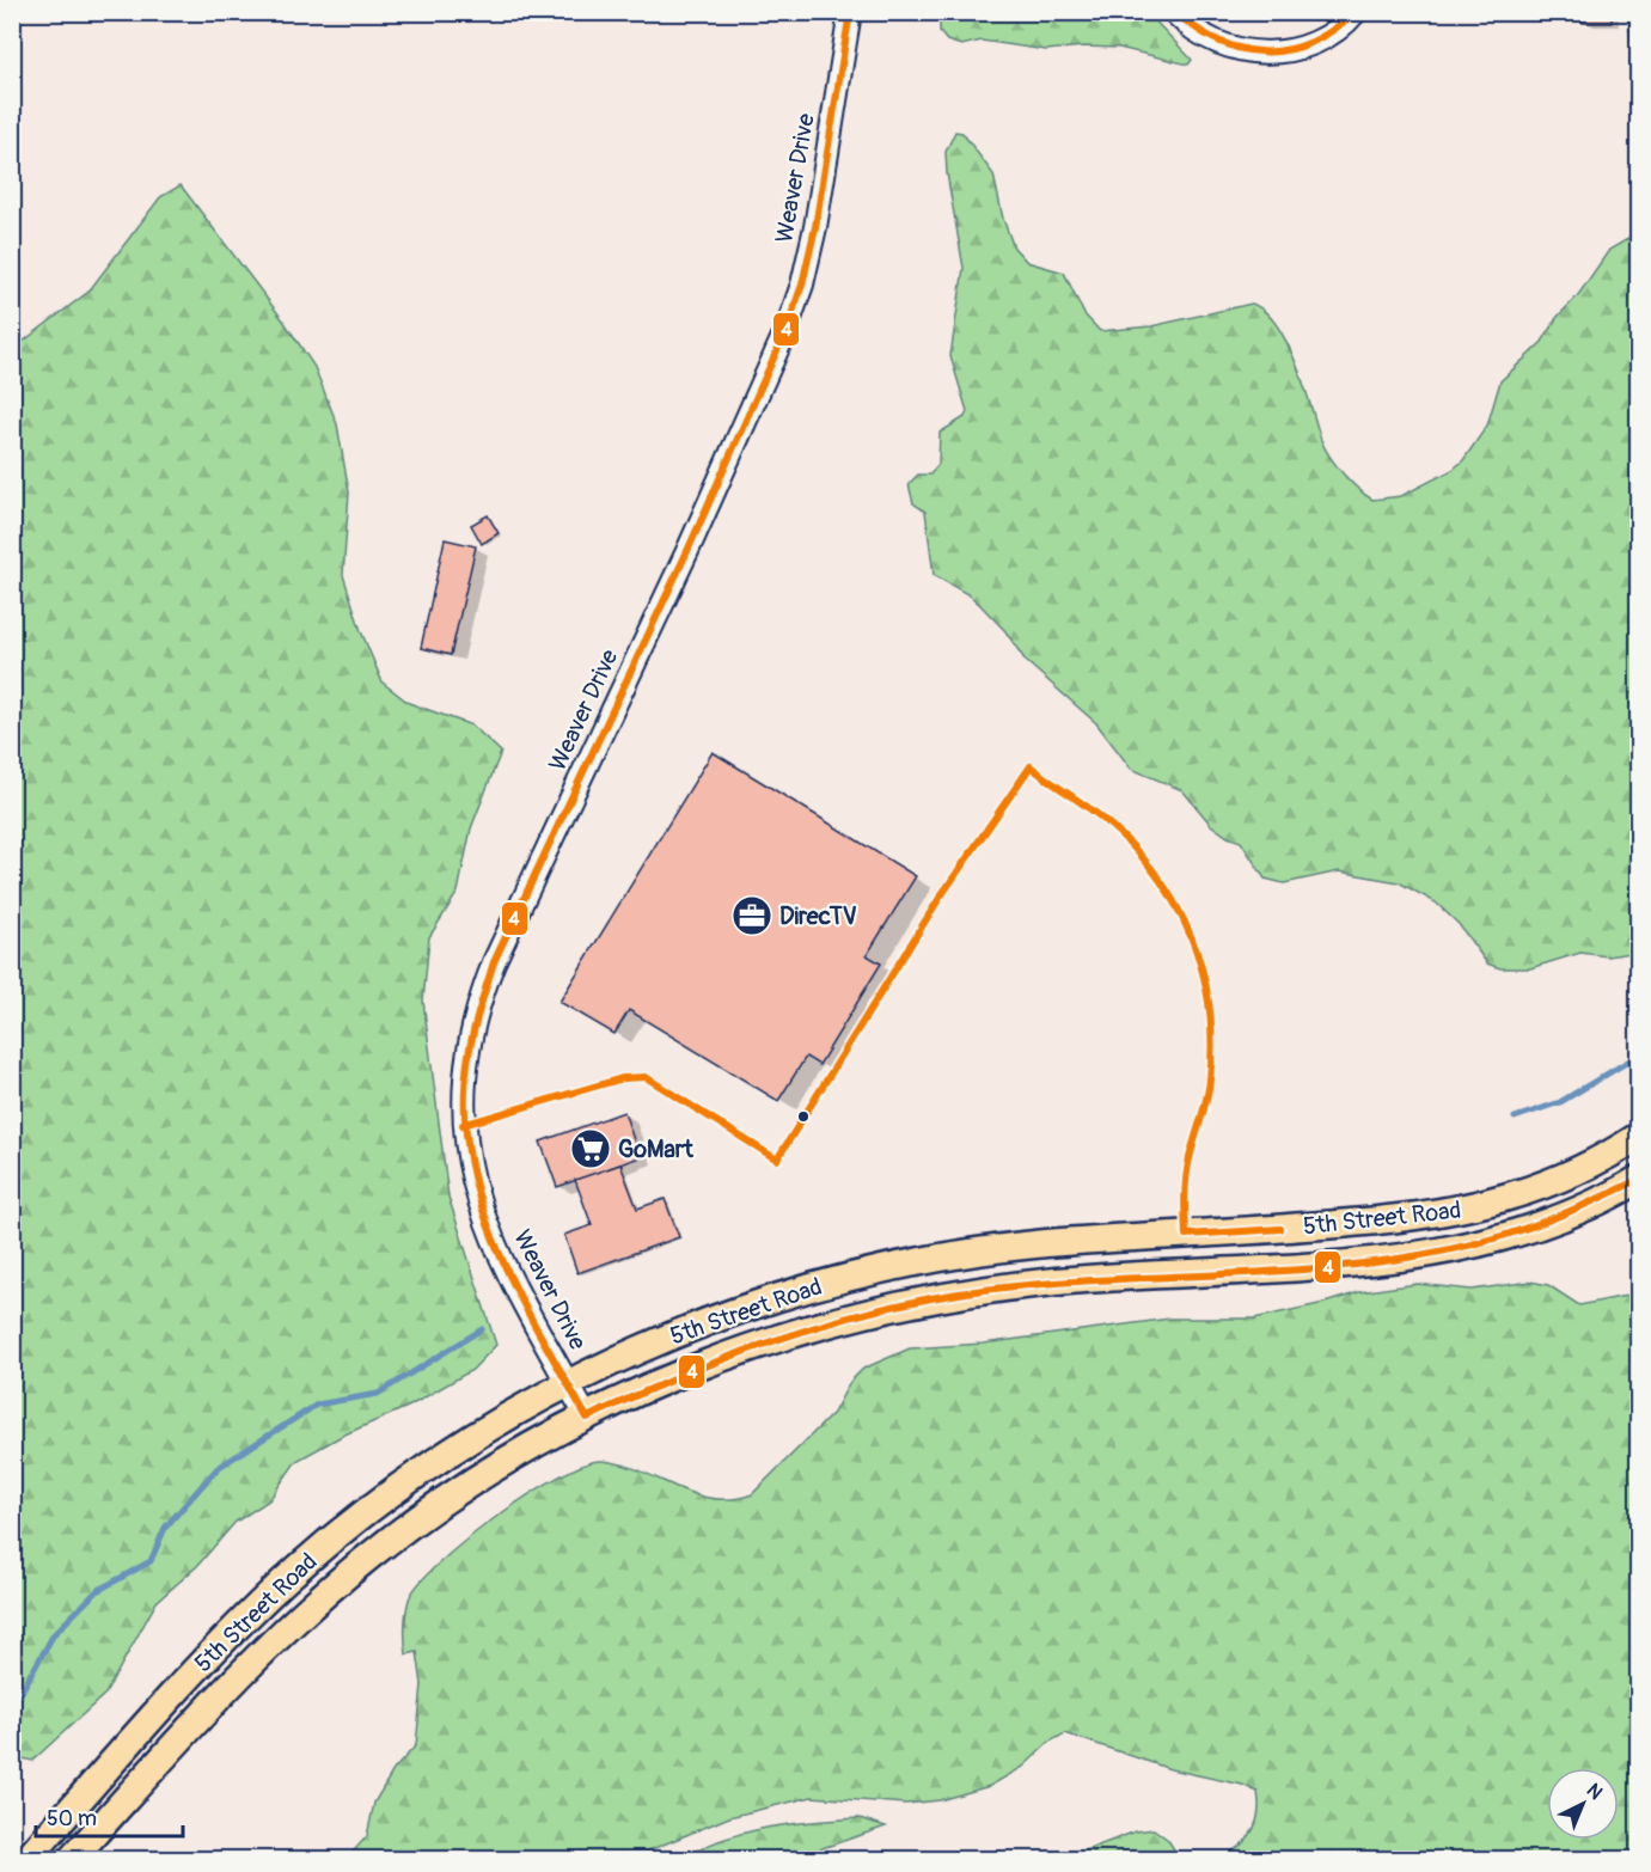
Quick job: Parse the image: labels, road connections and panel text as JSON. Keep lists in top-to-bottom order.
{
  "streets": {
    "main road": ["5th Street Road"],
    "street": ["Weaver Drive"]
  },
  "crossings": [
    ["Weaver Drive", "5th Street Road"]
  ],
  "places": {
    "office": ["DirecTV"],
    "supermarket": ["GoMart"]
  },
  "lines": ["transit line 4"],
  "scale_bar": "50 m",
  "north": "top right"
}
